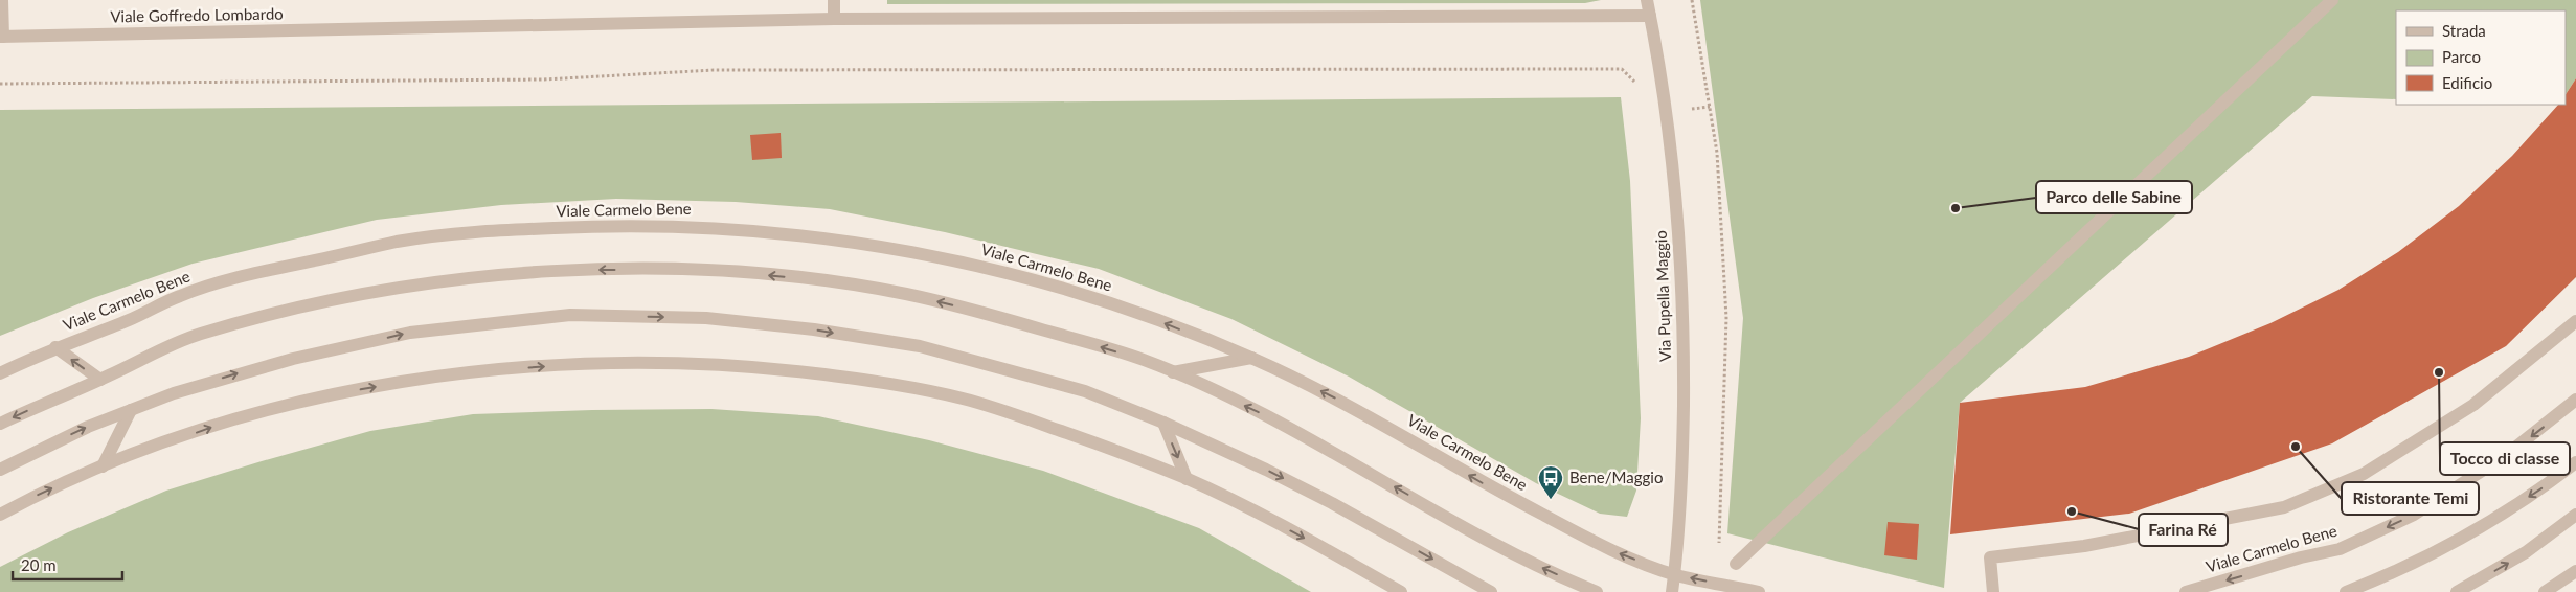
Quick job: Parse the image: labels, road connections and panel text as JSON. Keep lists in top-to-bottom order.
{
  "streets": {
    "street": ["Viale Goffredo Lombardo", "Viale Carmelo Bene", "Via Pupella Maggio"]
  },
  "crossings": [
    ["Viale Goffredo Lombardo", "Via Pupella Maggio"],
    ["Viale Carmelo Bene", "Via Pupella Maggio"]
  ],
  "places": {
    "other": [
      "Parco delle Sabine",
      "Tocco di classe",
      "Ristorante Temi",
      "Farina Ré"
    ],
    "bus stop": ["Bene/Maggio"]
  },
  "legend": ["Strada", "Parco", "Edificio"],
  "scale_bar": "20 m"
}
